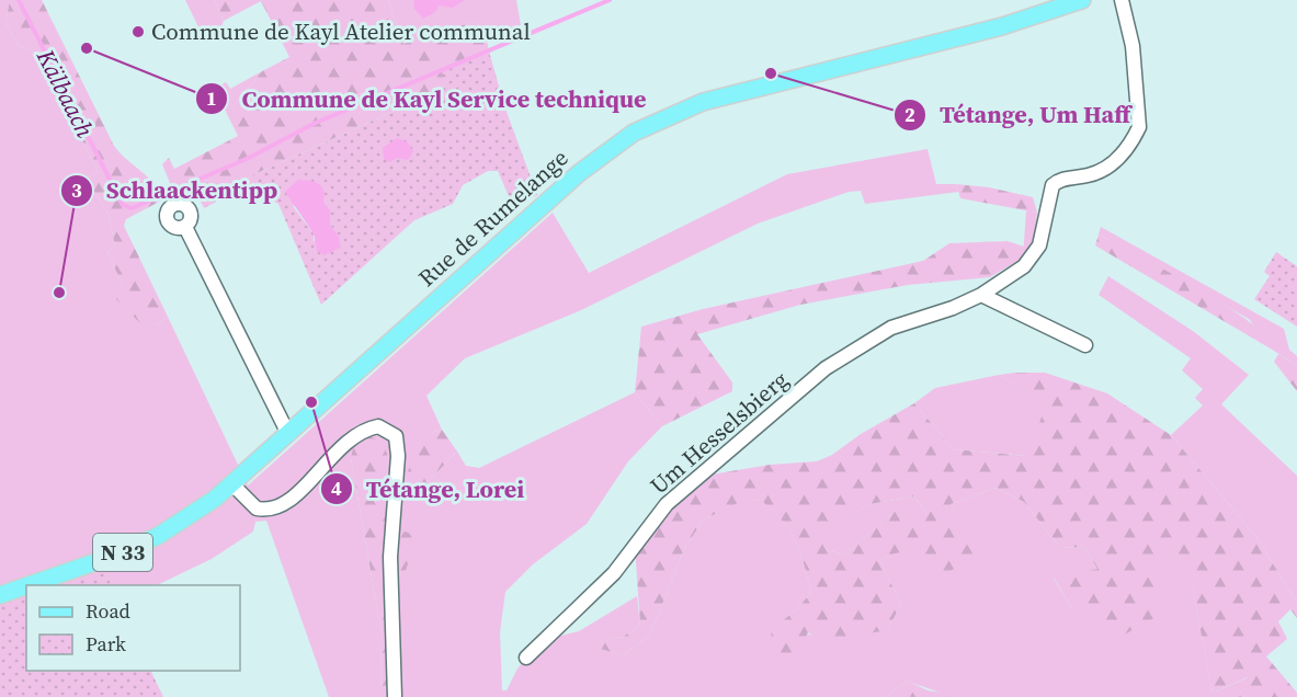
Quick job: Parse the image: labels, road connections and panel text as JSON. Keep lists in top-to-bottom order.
{
  "streets": {
    "main road": ["Rue de Rumelange", "N 33"],
    "street": ["Um Hesselsbierg"]
  },
  "water": ["Kälbaach"],
  "places": [
    "Commune de Kayl Atelier communal",
    "Commune de Kayl Service technique",
    "Tétange, Um Haff",
    "Schlaackentipp",
    "Tétange, Lorei"
  ],
  "legend": ["Road", "Park"]
}
